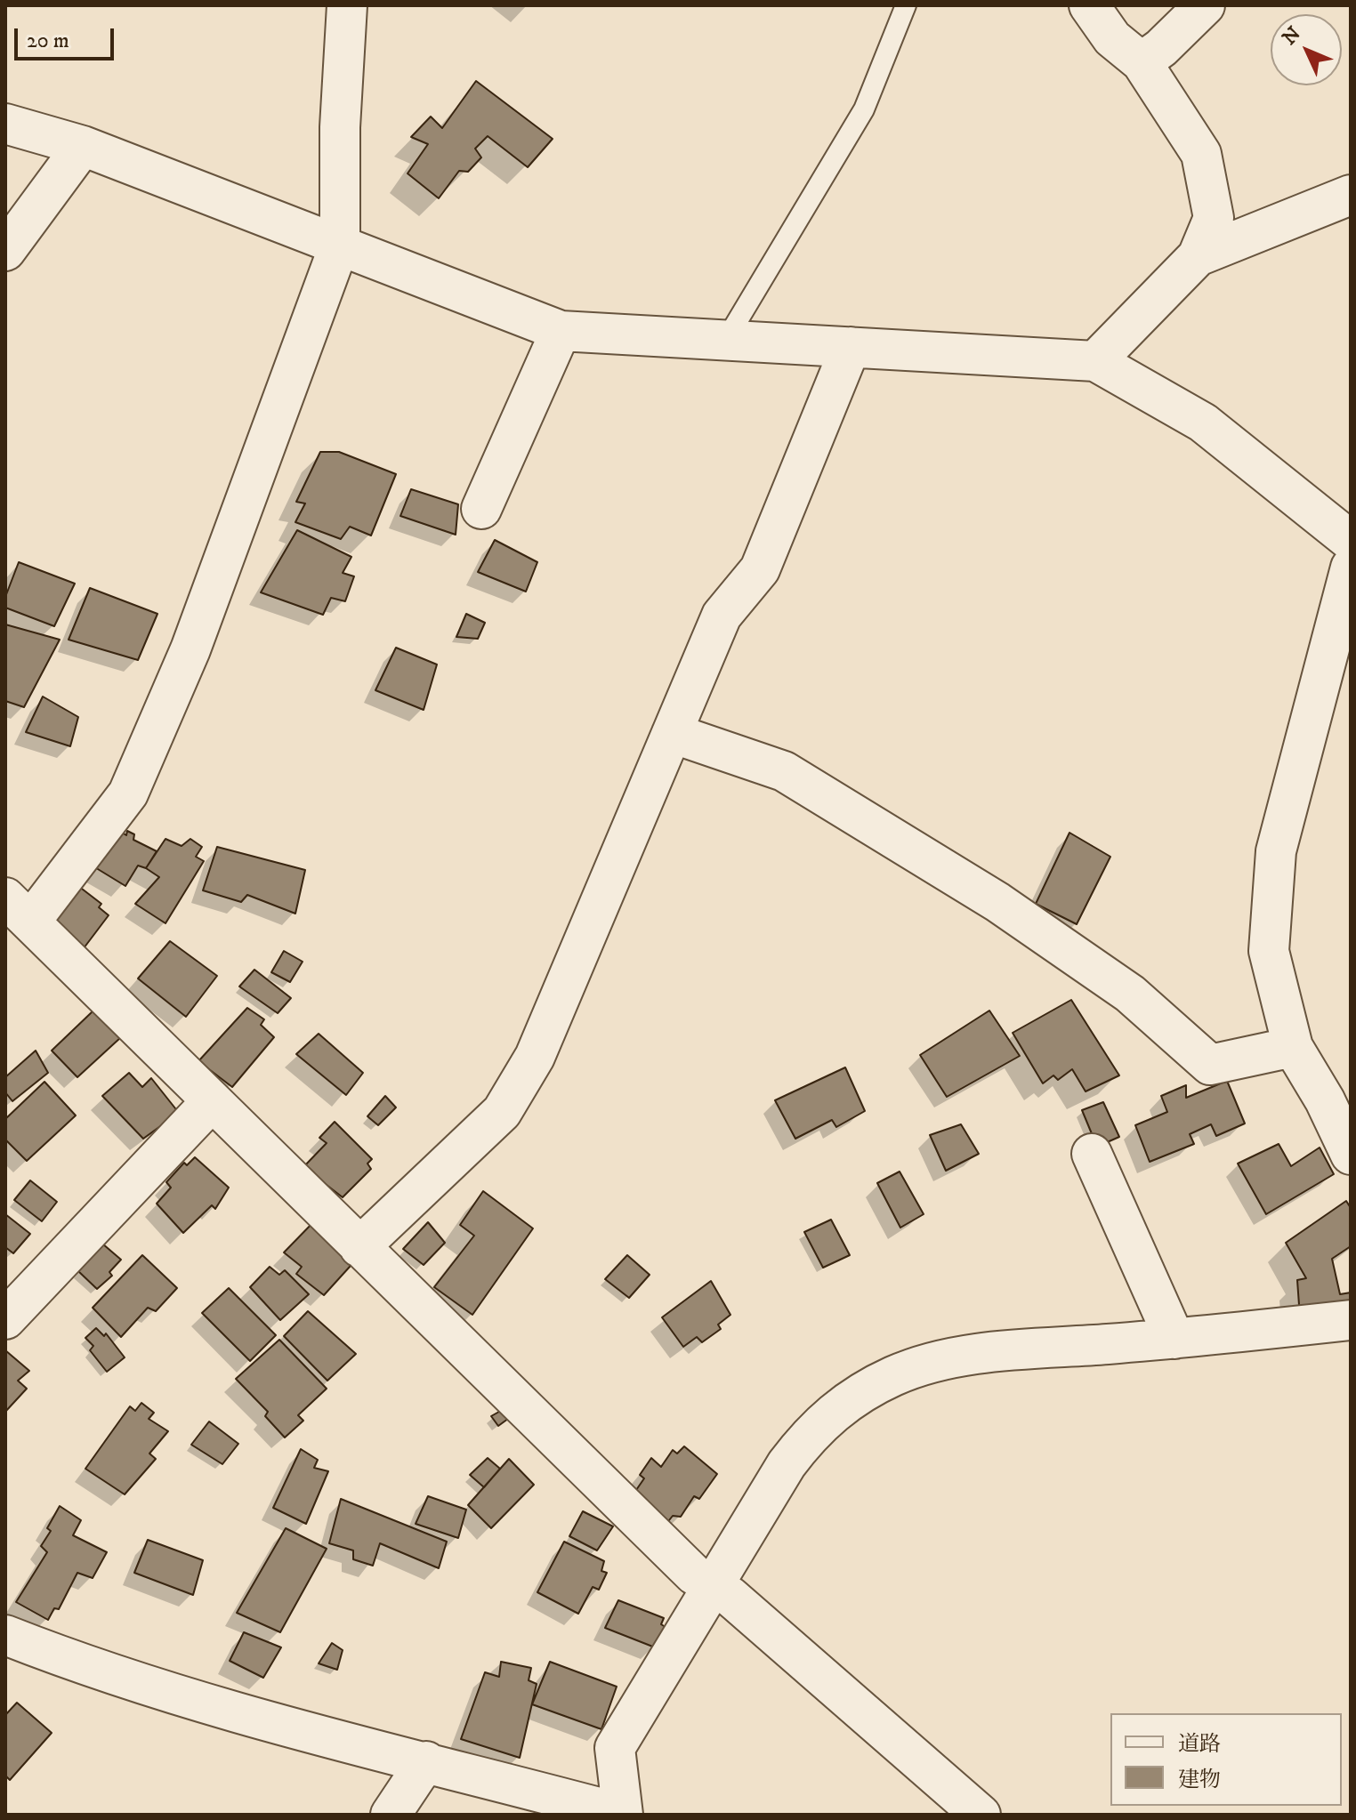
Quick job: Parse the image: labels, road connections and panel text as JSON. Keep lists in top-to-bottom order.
{
  "legend": ["道路", "建物"],
  "scale_bar": "20 m",
  "north": "top left"
}
